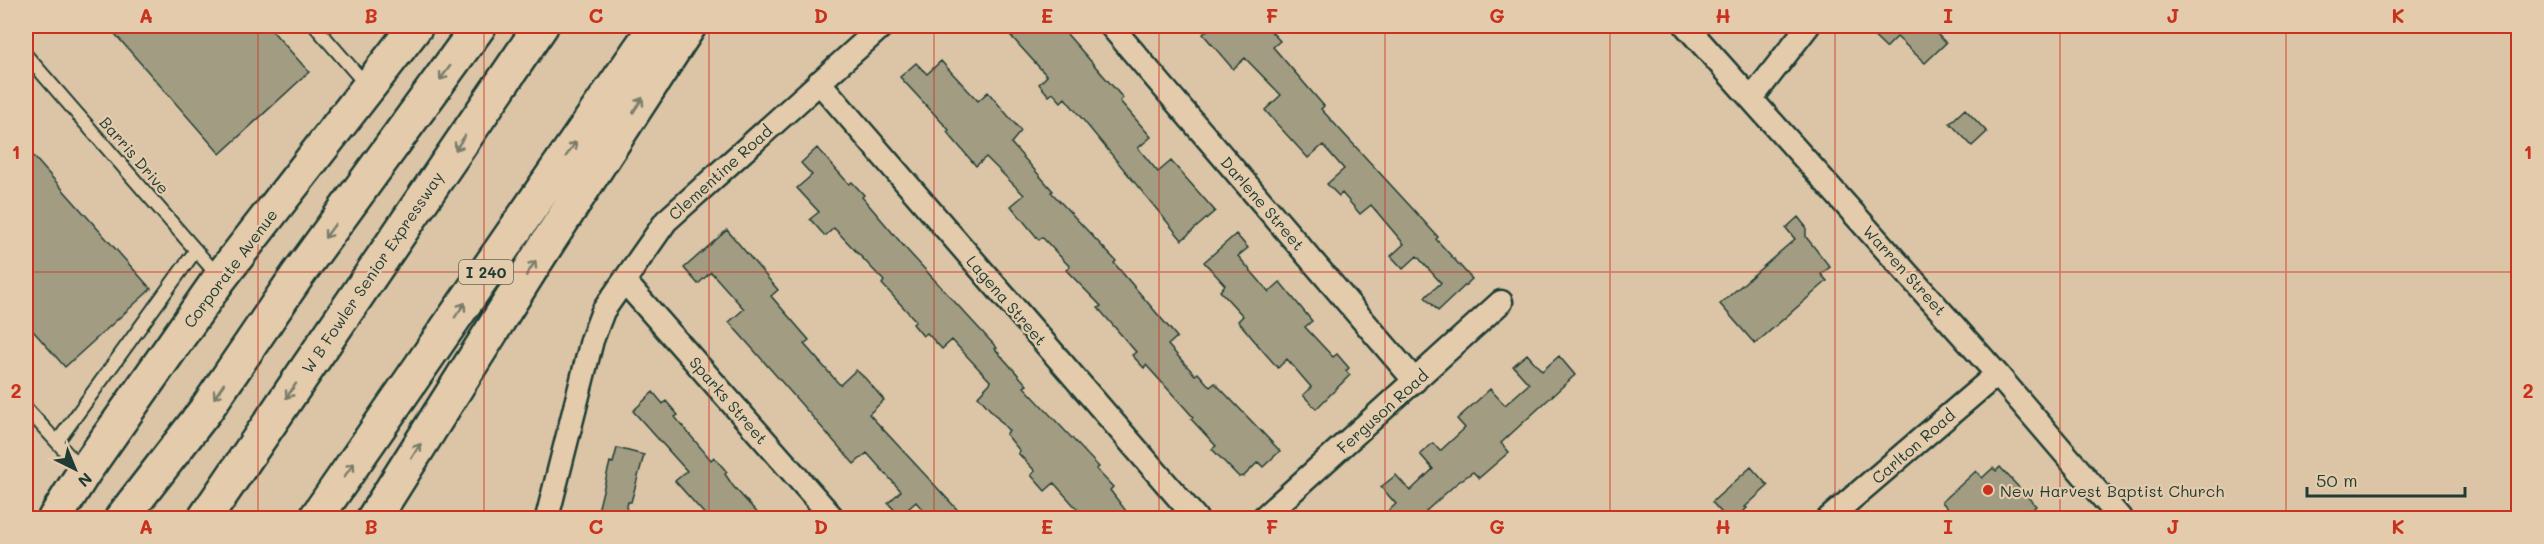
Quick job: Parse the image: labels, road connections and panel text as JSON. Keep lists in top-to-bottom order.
{
  "streets": {
    "main road": ["Corporate Avenue", "W B Fowler Senior Expressway", "I 240"],
    "street": [
      "Clementine Road",
      "Darlene Street",
      "Warren Street",
      "Lagena Street",
      "Sparks Street",
      "Ferguson Road",
      "Carlton Road"
    ],
    "lane": ["Barris Drive"]
  },
  "crossings": [
    ["Barris Drive", "Corporate Avenue"],
    ["Clementine Road", "Lagena Street"],
    ["Clementine Road", "Sparks Street"],
    ["Darlene Street", "Ferguson Road"],
    ["Warren Street", "Carlton Road"]
  ],
  "places": ["New Harvest Baptist Church"],
  "scale_bar": "50 m",
  "north": "bottom right",
  "grid": {
    "columns": [
      "A",
      "B",
      "C",
      "D",
      "E",
      "F",
      "G",
      "H",
      "I",
      "J",
      "K"
    ],
    "rows": ["1", "2"]
  }
}
